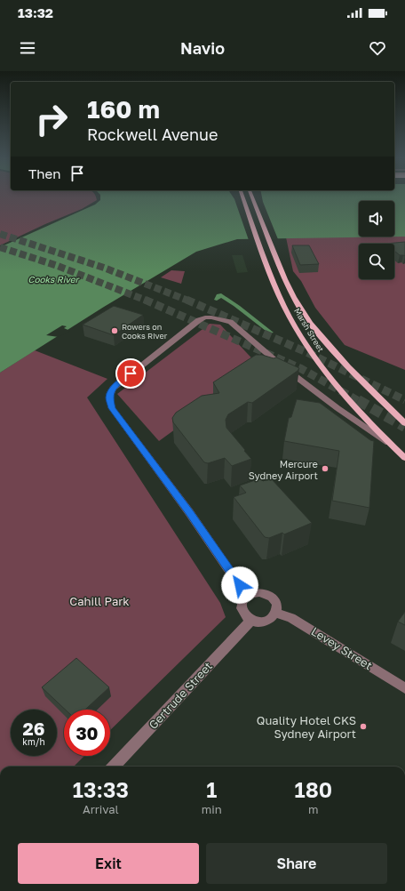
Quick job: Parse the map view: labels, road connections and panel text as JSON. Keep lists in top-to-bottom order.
{
  "streets": {
    "main road": ["Marsh Street"],
    "street": ["Levey Street", "Gertrude Street"]
  },
  "crossings": [
    ["Marsh Street", "Levey Street"],
    ["Marsh Street", "Gertrude Street"],
    ["Levey Street", "Gertrude Street"]
  ],
  "water": ["Cooks River"],
  "parks": ["Cahill Park"],
  "places": ["Rowers on Cooks River", "Mercure Sydney Airport", "Quality Hotel CKS Sydney Airport"],
  "page": {
    "status": "13:32",
    "header": "Navio",
    "turn": ["160 m", "Rockwell Avenue"],
    "then": "Then",
    "speed": "26 km/h",
    "limit": "30",
    "eta": [
      "13:33",
      "Arrival",
      "1",
      "min",
      "180",
      "m"
    ],
    "buttons": ["Exit", "Share"]
  }
}
